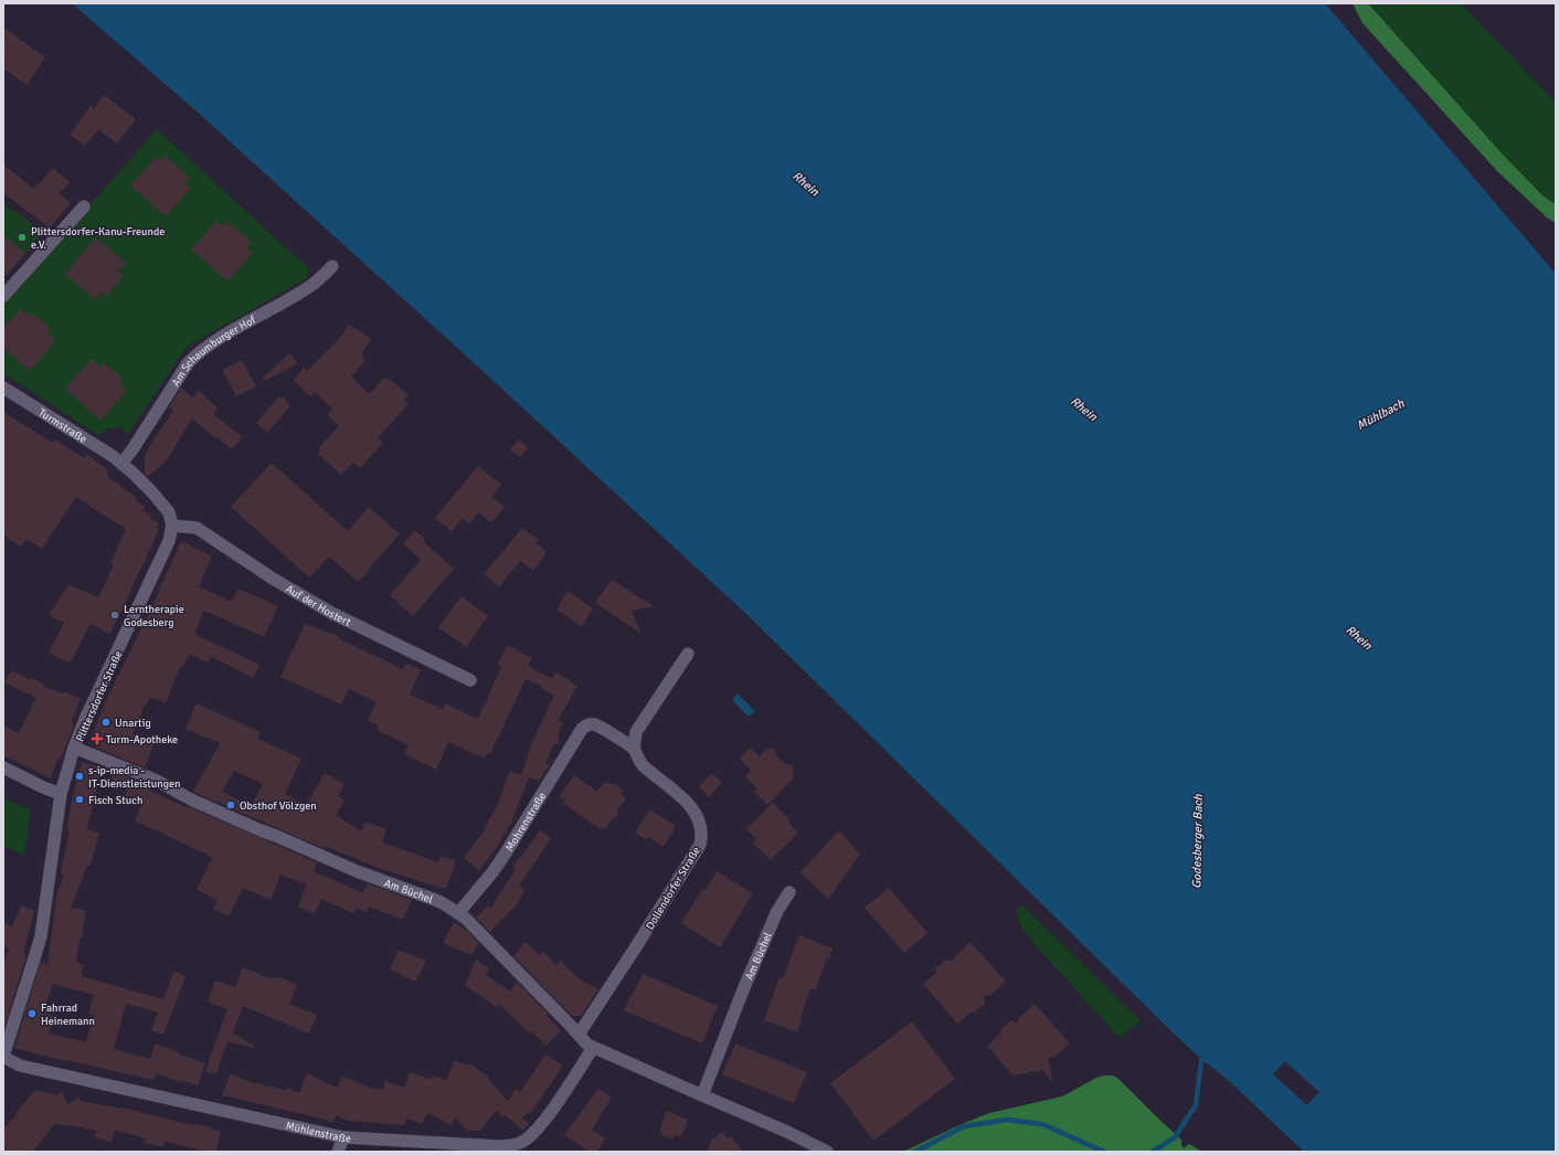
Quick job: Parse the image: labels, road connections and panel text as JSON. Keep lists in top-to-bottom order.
{
  "streets": {
    "street": [
      "Am Schaumburger Hof",
      "Turmstraße",
      "Auf der Hostert",
      "Plittersdorfer Straße",
      "Mohrenstraße",
      "Dollendorfer Straße",
      "Am Büchel",
      "Mühlenstraße"
    ]
  },
  "crossings": [
    ["Am Schaumburger Hof", "Turmstraße"],
    ["Auf der Hostert", "Plittersdorfer Straße"],
    ["Plittersdorfer Straße", "Am Büchel"],
    ["Plittersdorfer Straße", "Mühlenstraße"],
    ["Mohrenstraße", "Dollendorfer Straße"],
    ["Mohrenstraße", "Am Büchel"],
    ["Dollendorfer Straße", "Am Büchel"],
    ["Am Büchel", "Mühlenstraße"]
  ],
  "water": ["Rhein", "Mühlbach", "Godesberger Bach"],
  "places": {
    "other": [
      "Plittersdorfer-Kanu-Freunde e.V.",
      "Lerntherapie Godesberg",
      "Unartig",
      "s-ip-media - IT-Dienstleistungen",
      "Fisch Stuch",
      "Obsthof Völzgen",
      "Fahrrad Heinemann"
    ],
    "health": ["Turm-Apotheke"]
  }
}
